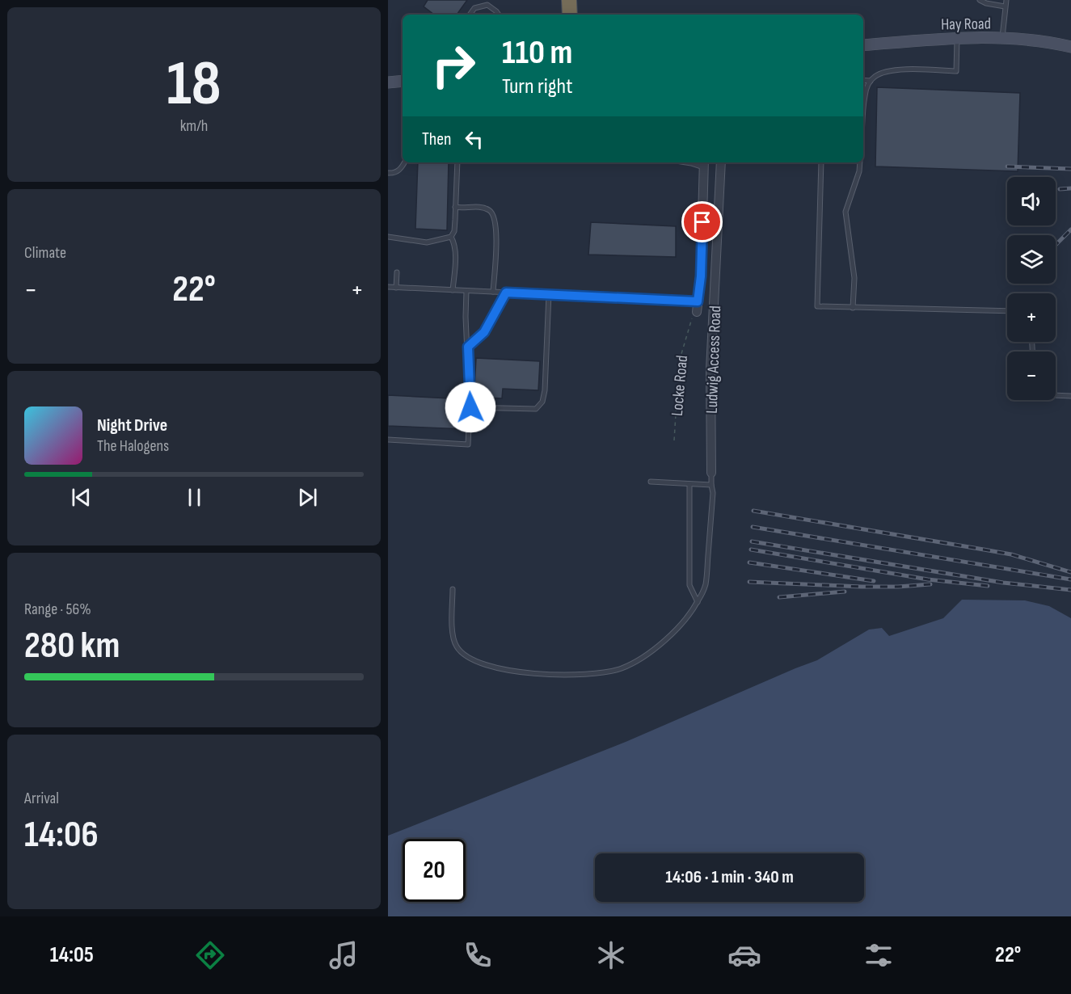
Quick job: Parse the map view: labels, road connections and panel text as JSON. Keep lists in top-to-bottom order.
{
  "streets": {
    "main road": ["Hay Road"],
    "street": ["Ludwig Access Road"],
    "path": ["Locke Road"]
  },
  "page": {
    "tile": [
      ["18", "km/h"],
      "Climate",
      ["Range · 56%", "280 km"],
      ["Arrival", "14:06"]
    ],
    "turn": ["110 m", "Turn right"],
    "then": "Then",
    "map_buttons": ["+", "−"],
    "heat": ["−", "22°", "+"],
    "song": ["Night Drive", "The Halogens"],
    "limit": "20",
    "trip": "14:06 · 1 min · 340 m",
    "tabs": ["14:05", "22°"]
  }
}
